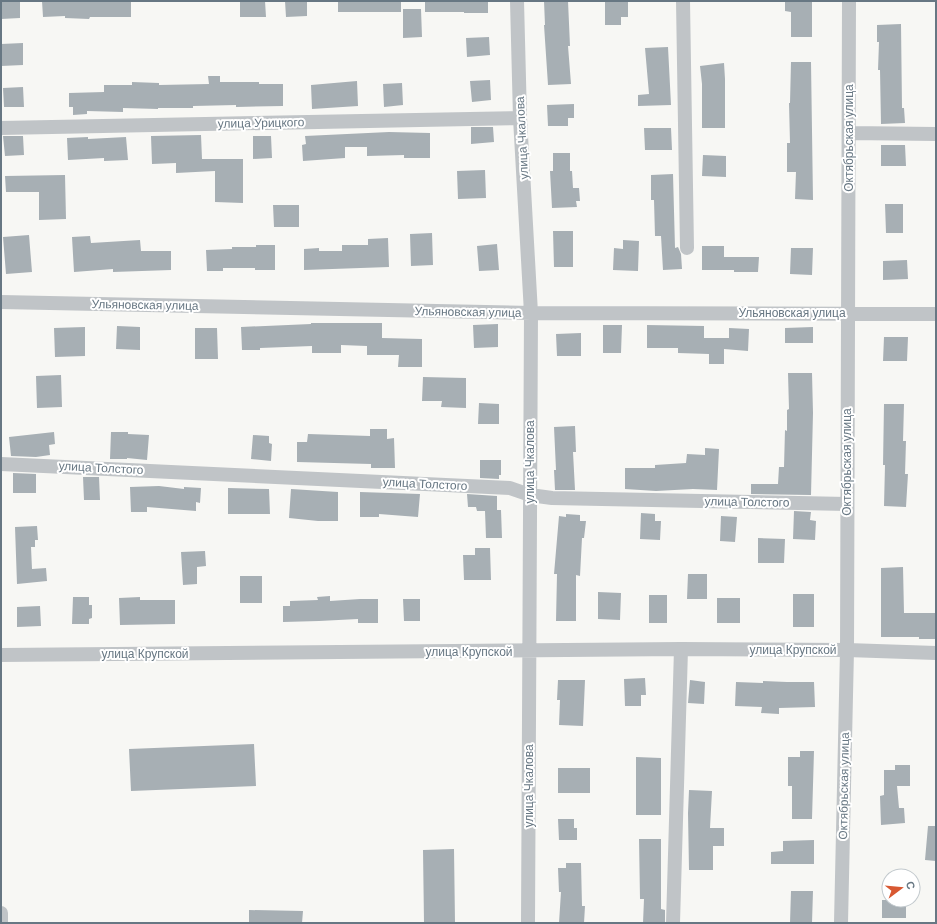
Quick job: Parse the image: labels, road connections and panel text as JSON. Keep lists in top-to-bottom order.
{
  "streets": {
    "street": [
      "улица Урицкого",
      "улица Чкалова",
      "Октябрьская улица",
      "Ульяновская улица",
      "улица Толстого",
      "улица Крупской"
    ]
  },
  "crossings": [
    ["улица Урицкого", "улица Чкалова"],
    ["улица Чкалова", "Ульяновская улица"],
    ["улица Чкалова", "улица Толстого"],
    ["улица Чкалова", "улица Крупской"],
    ["Октябрьская улица", "Ульяновская улица"],
    ["Октябрьская улица", "улица Толстого"],
    ["Октябрьская улица", "улица Крупской"]
  ],
  "north": "right"
}
